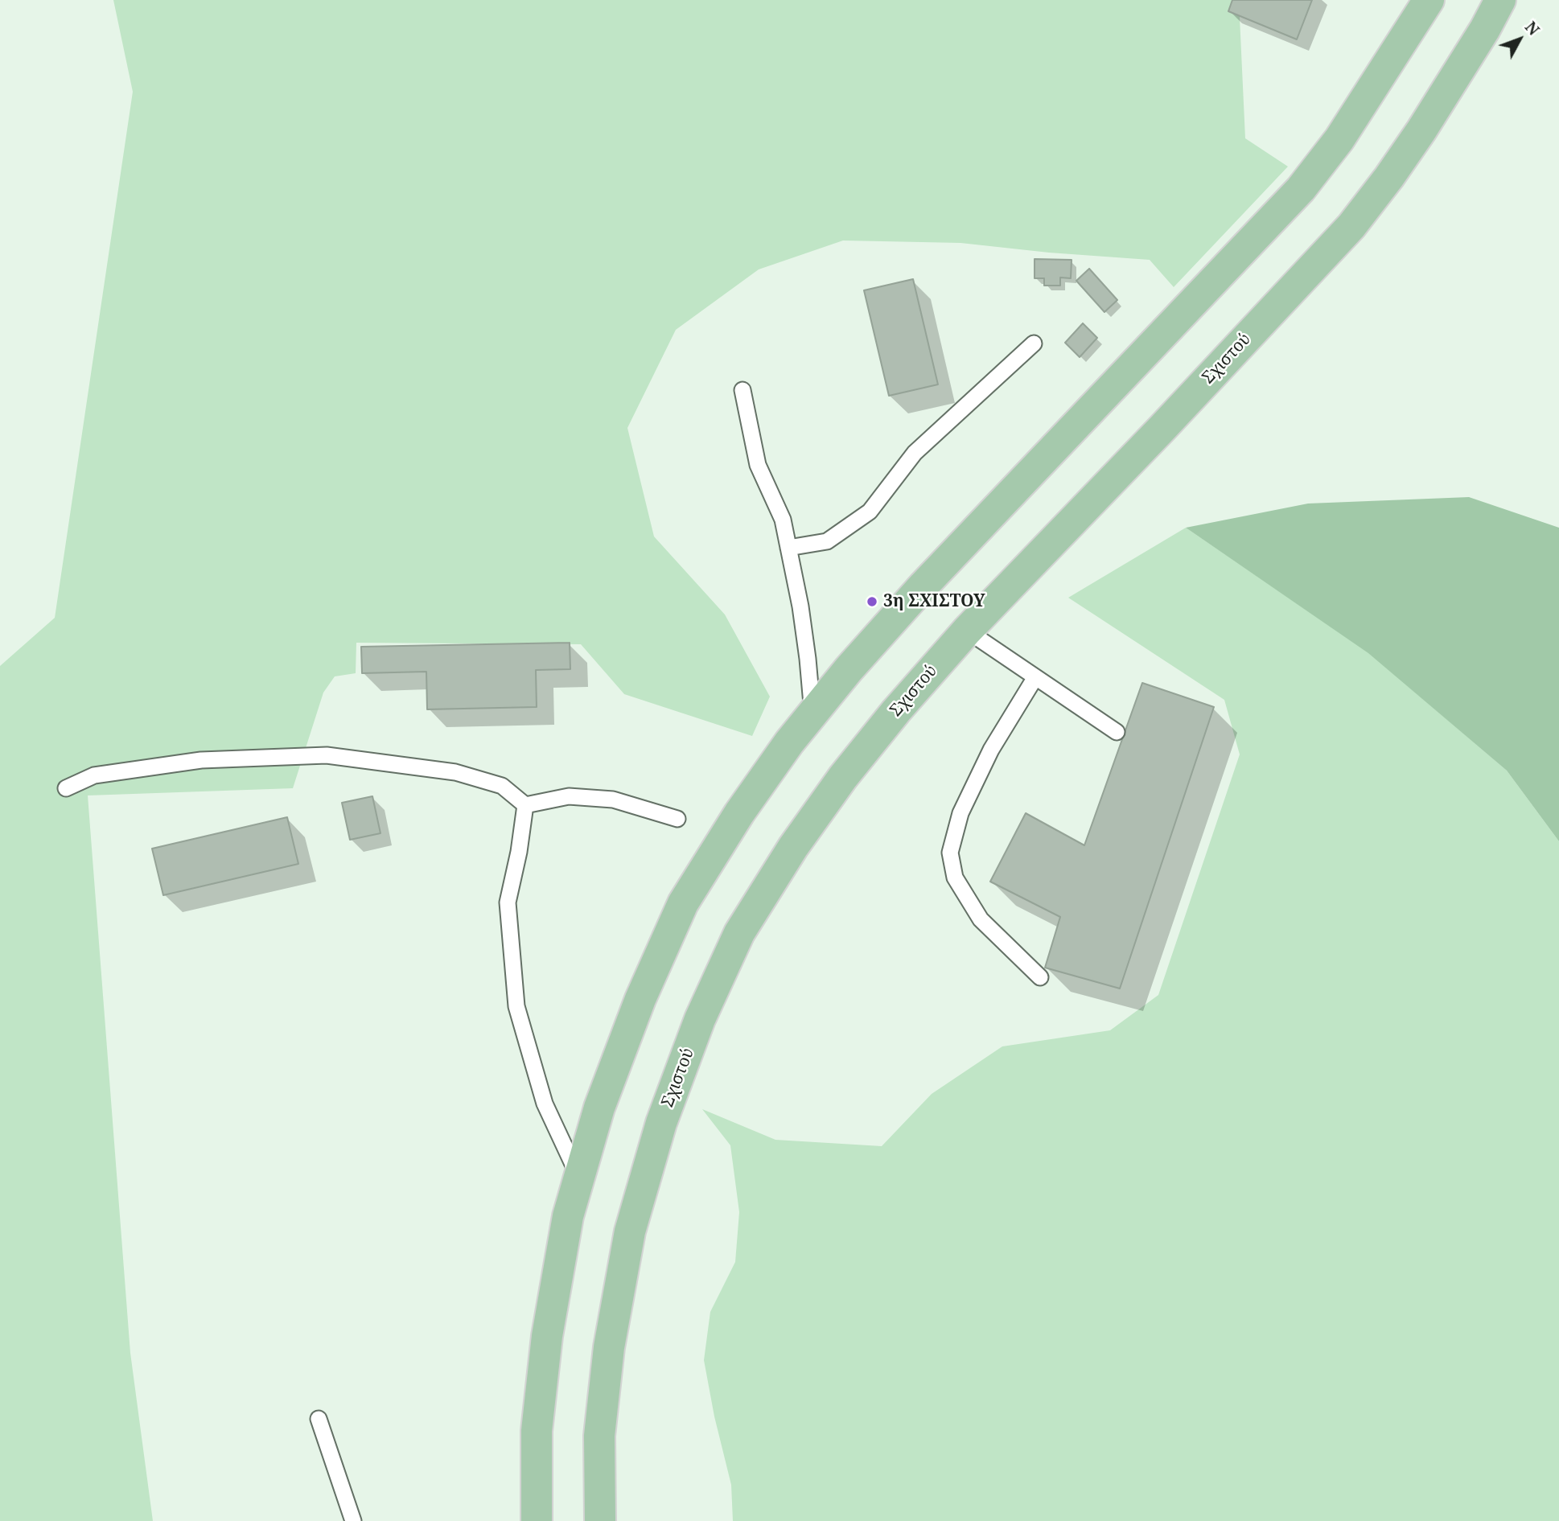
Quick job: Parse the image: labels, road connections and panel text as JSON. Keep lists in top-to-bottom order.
{
  "streets": {
    "main road": ["Σχιστού"]
  },
  "places": ["3η ΣΧΙΣΤΟΥ"],
  "north": "top right"
}
